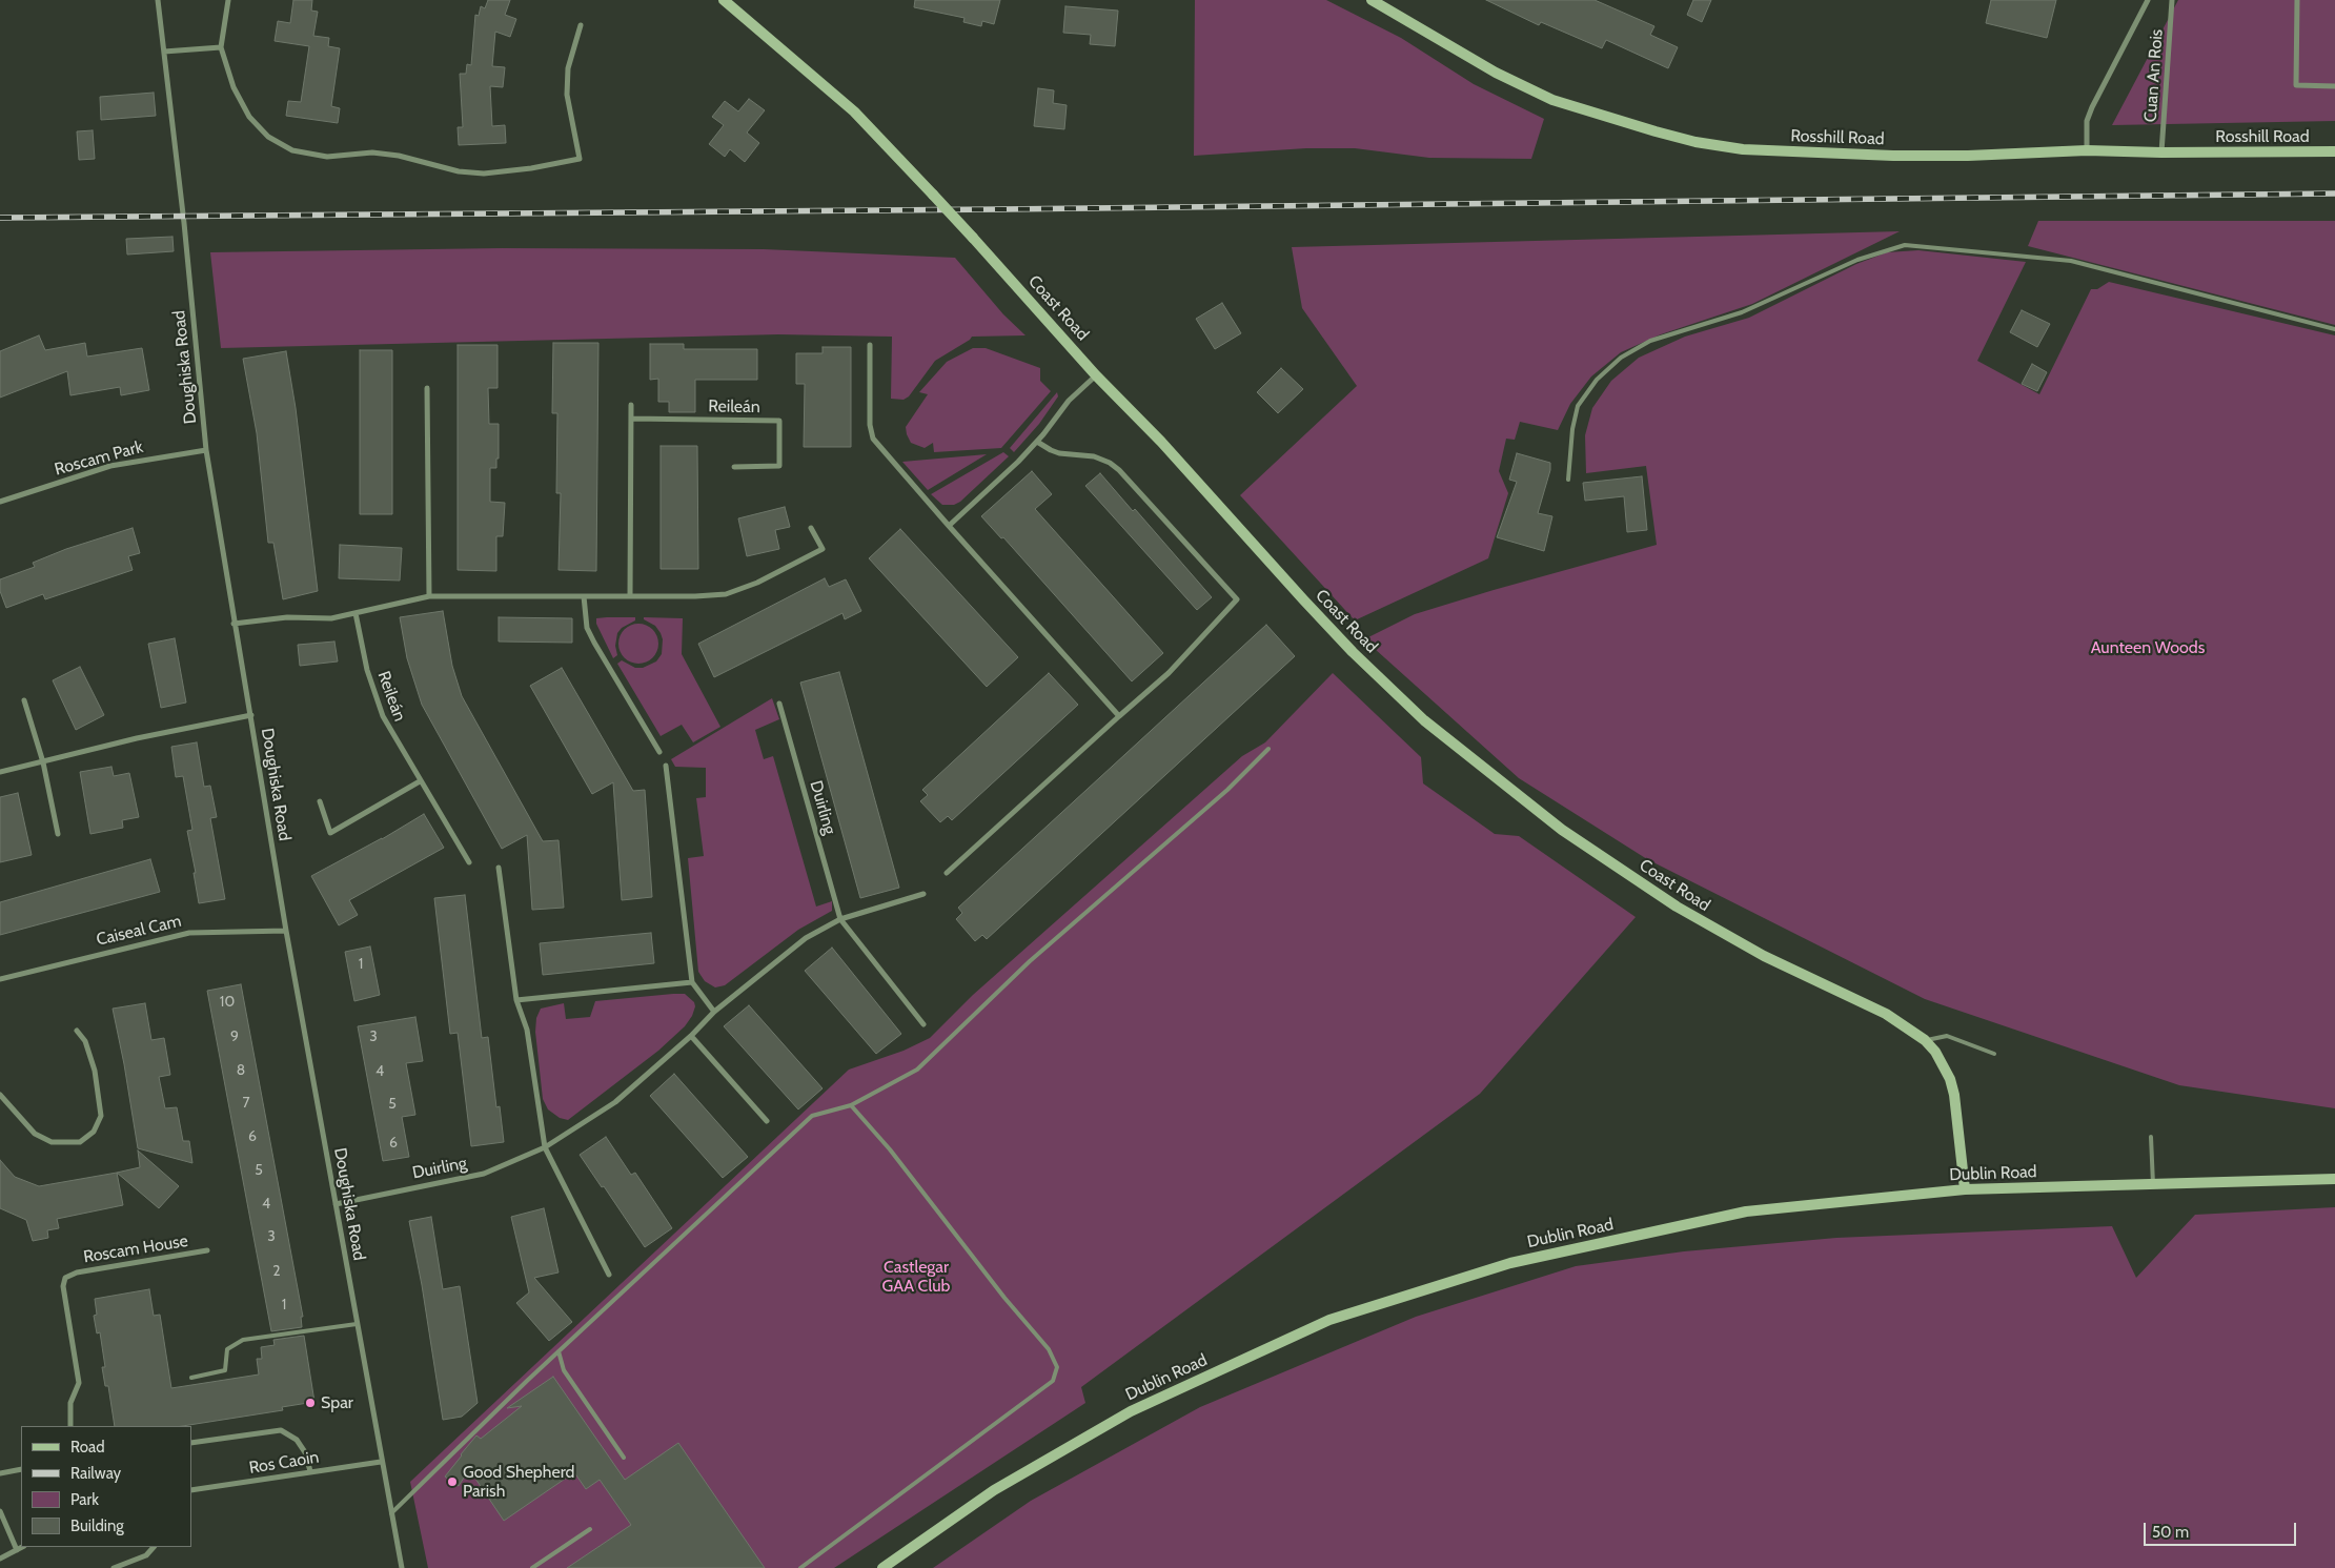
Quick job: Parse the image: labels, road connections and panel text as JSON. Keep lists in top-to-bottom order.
{
  "streets": {
    "main road": ["Rosshill Road", "Coast Road", "Dublin Road"],
    "street": [
      "Cuan An Rois",
      "Doughiska Road",
      "Reileán",
      "Roscam Park",
      "Duirling",
      "Caiseal Cam",
      "Roscam House",
      "Ros Caoin"
    ]
  },
  "crossings": [
    ["Cuan An Rois", "Rosshill Road"],
    ["Coast Road", "Dublin Road"],
    ["Doughiska Road", "Roscam Park"],
    ["Doughiska Road", "Duirling"],
    ["Doughiska Road", "Caiseal Cam"],
    ["Doughiska Road", "Ros Caoin"]
  ],
  "parks": ["Aunteen Woods", "Castlegar GAA Club"],
  "places": ["Spar", "Good Shepherd Parish"],
  "house_numbers": [
    "1",
    "10",
    "9",
    "3",
    "8",
    "4",
    "7",
    "5",
    "6",
    "6",
    "5",
    "4",
    "3",
    "2",
    "1"
  ],
  "legend": [
    "Road",
    "Railway",
    "Park",
    "Building"
  ],
  "scale_bar": "50 m"
}
